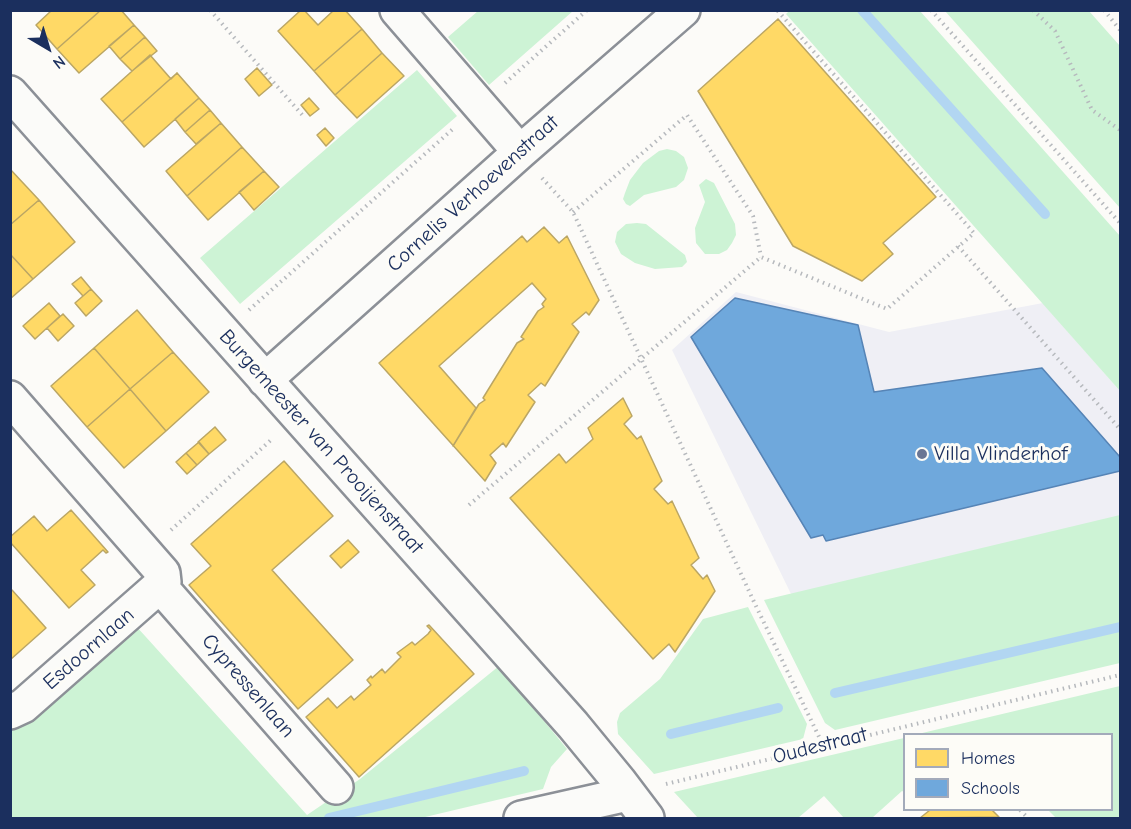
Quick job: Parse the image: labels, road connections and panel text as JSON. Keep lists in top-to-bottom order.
{
  "streets": {
    "street": [
      "Cornelis Verhoevenstraat",
      "Burgemeester van Prooijenstraat",
      "Esdoornlaan",
      "Cypressenlaan"
    ],
    "path": ["Oudestraat"]
  },
  "crossings": [
    ["Cornelis Verhoevenstraat", "Burgemeester van Prooijenstraat"],
    ["Burgemeester van Prooijenstraat", "Oudestraat"],
    ["Esdoornlaan", "Cypressenlaan"]
  ],
  "places": ["Villa Vlinderhof"],
  "legend": ["Homes", "Schools"],
  "north": "bottom right"
}
